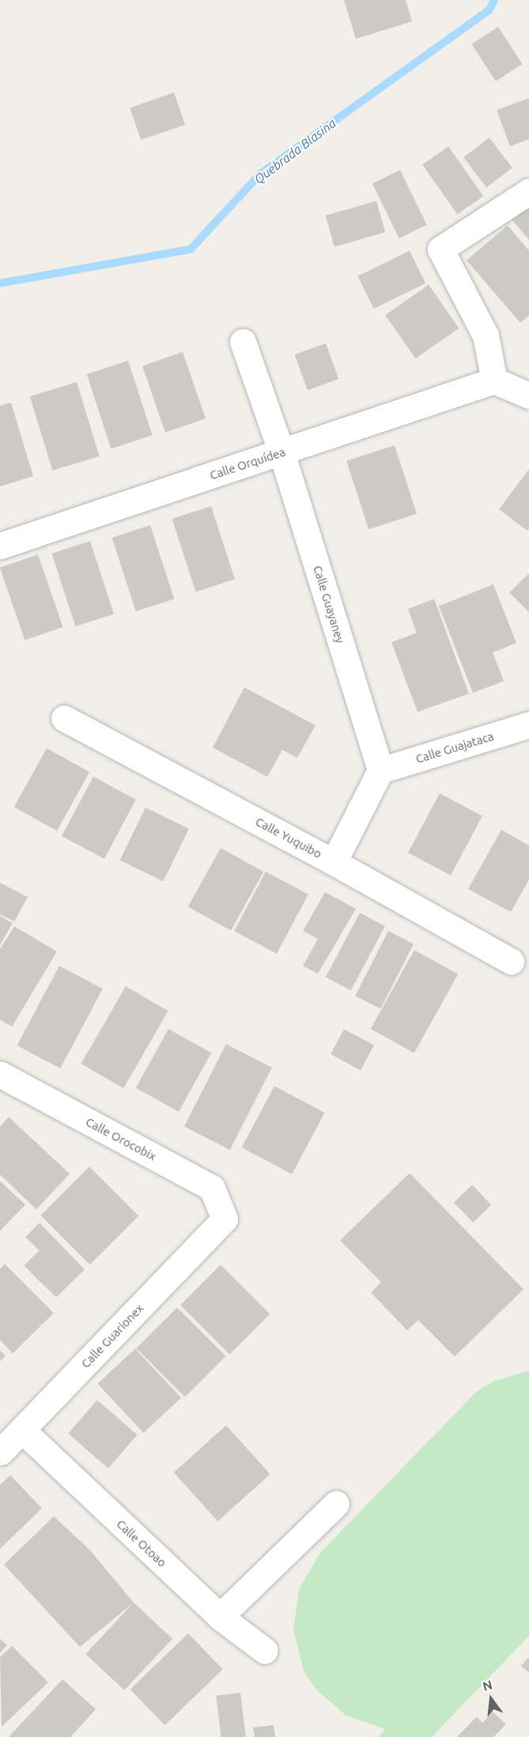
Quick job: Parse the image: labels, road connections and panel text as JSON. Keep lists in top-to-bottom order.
{
  "streets": {
    "street": [
      "Calle Orquídea",
      "Calle Guayaney",
      "Calle Guajataca",
      "Calle Yuquibo",
      "Calle Orocobix",
      "Calle Guarionex",
      "Calle Otoao"
    ]
  },
  "crossings": [
    ["Calle Orquídea", "Calle Guayaney"],
    ["Calle Guayaney", "Calle Guajataca"],
    ["Calle Orocobix", "Calle Guarionex"],
    ["Calle Guarionex", "Calle Otoao"]
  ],
  "water": ["Quebrada Blasina"],
  "north": "top"
}
